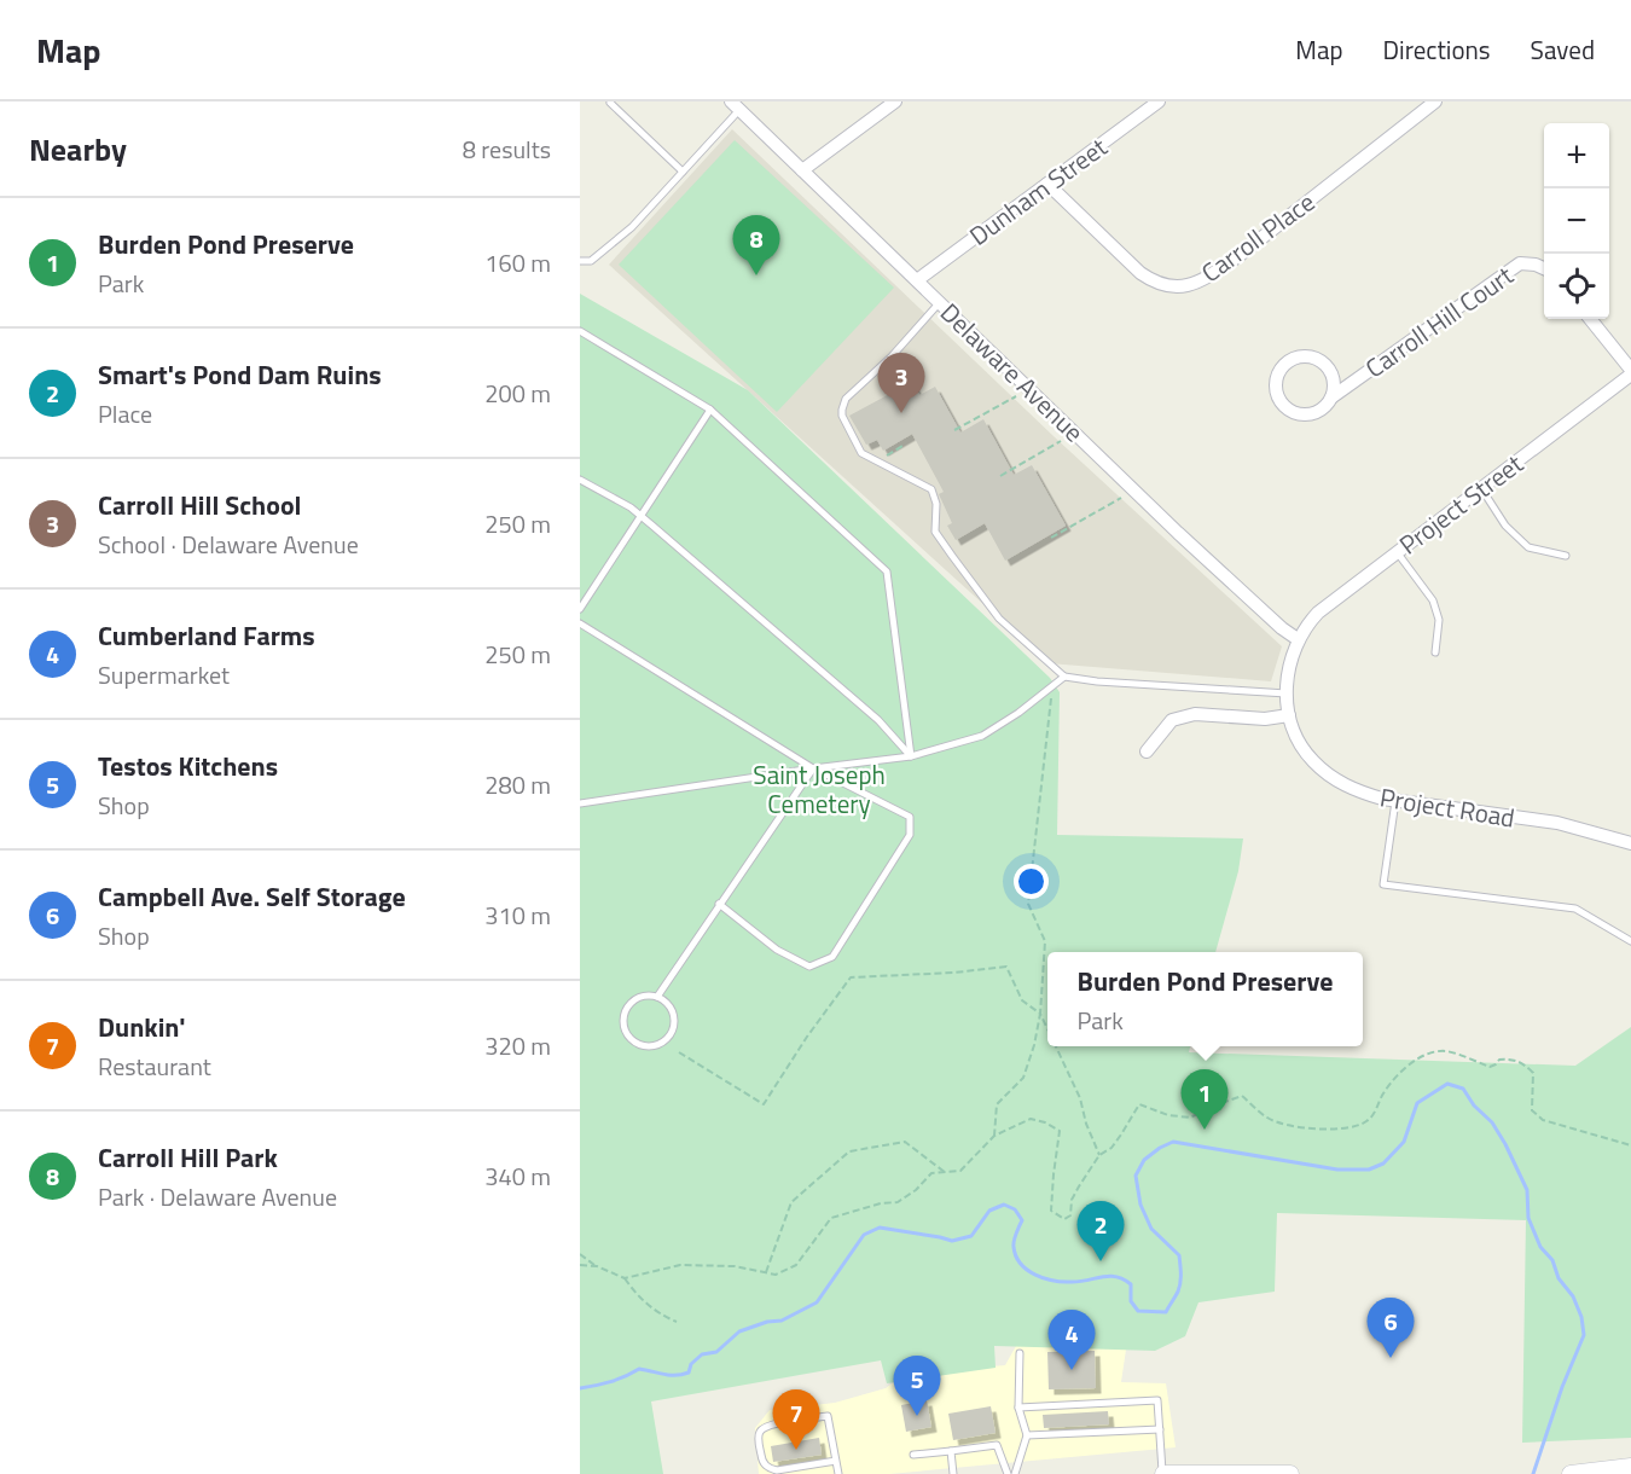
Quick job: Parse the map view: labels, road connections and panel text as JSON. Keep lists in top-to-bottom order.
{
  "streets": {
    "street": [
      "Dunham Street",
      "Carroll Place",
      "Carroll Hill Court",
      "Delaware Avenue",
      "Project Street",
      "Project Road"
    ]
  },
  "crossings": [
    ["Dunham Street", "Carroll Place"],
    ["Dunham Street", "Delaware Avenue"],
    ["Delaware Avenue", "Project Street"],
    ["Delaware Avenue", "Project Road"],
    ["Project Street", "Project Road"]
  ],
  "parks": ["Saint Joseph Cemetery"],
  "page": {
    "header": "Map",
    "nav": ["Map", "Directions", "Saved"],
    "heading": ["Nearby", "8 results"],
    "map_buttons": ["+", "−"],
    "list": [
      {
        "mark": "1",
        "name": "Burden Pond Preserve",
        "note": "Park",
        "value": "160 m"
      },
      {
        "mark": "2",
        "name": "Smart's Pond Dam Ruins",
        "note": "Place",
        "value": "200 m"
      },
      {
        "mark": "3",
        "name": "Carroll Hill School",
        "note": "School · Delaware Avenue",
        "value": "250 m"
      },
      {
        "mark": "4",
        "name": "Cumberland Farms",
        "note": "Supermarket",
        "value": "250 m"
      },
      {
        "mark": "5",
        "name": "Testos Kitchens",
        "note": "Shop",
        "value": "280 m"
      },
      {
        "mark": "6",
        "name": "Campbell Ave. Self Storage",
        "note": "Shop",
        "value": "310 m"
      },
      {
        "mark": "7",
        "name": "Dunkin'",
        "note": "Restaurant",
        "value": "320 m"
      },
      {
        "mark": "8",
        "name": "Carroll Hill Park",
        "note": "Park · Delaware Avenue",
        "value": "340 m"
      }
    ],
    "pins": [
      "8",
      "3",
      "1",
      "2",
      "6",
      "4",
      "5",
      "7"
    ],
    "popup": ["Burden Pond Preserve", "Park"]
  }
}
